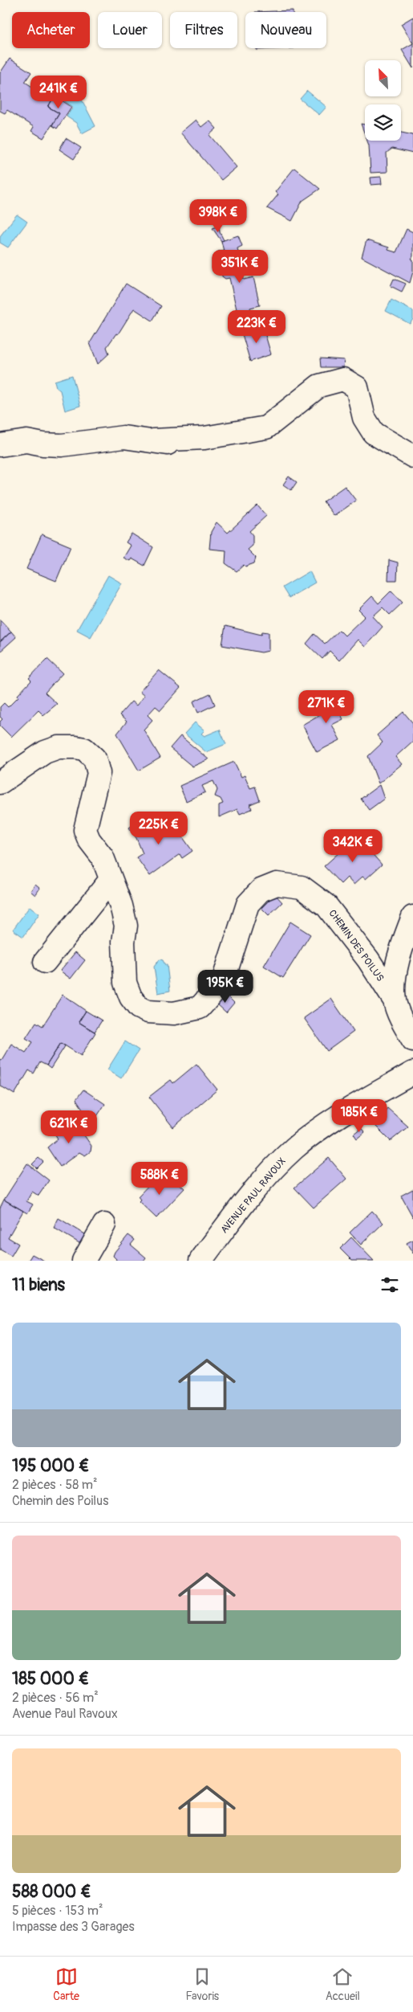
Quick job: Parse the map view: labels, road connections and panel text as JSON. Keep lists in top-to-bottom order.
{
  "streets": {
    "street": ["CHEMIN DES POILUS", "AVENUE PAUL RAVOUX"]
  },
  "north": "top left",
  "page": {
    "chip": [
      "Acheter",
      "Louer",
      "Filtres",
      "Nouveau"
    ],
    "price": [
      "241K €",
      "398K €",
      "351K €",
      "223K €",
      "271K €",
      "225K €",
      "342K €",
      "195K €",
      "185K €",
      "621K €",
      "588K €"
    ],
    "heading": "11 biens",
    "list": [
      {
        "name": "195 000 €",
        "note": "2 pièces · 58 m² · Chemin des Poilus"
      },
      {
        "name": "185 000 €",
        "note": "2 pièces · 56 m² · Avenue Paul Ravoux"
      },
      {
        "name": "588 000 €",
        "note": "5 pièces · 153 m² · Impasse des 3 Garages"
      }
    ],
    "tabs": ["Carte", "Favoris", "Accueil"]
  }
}
